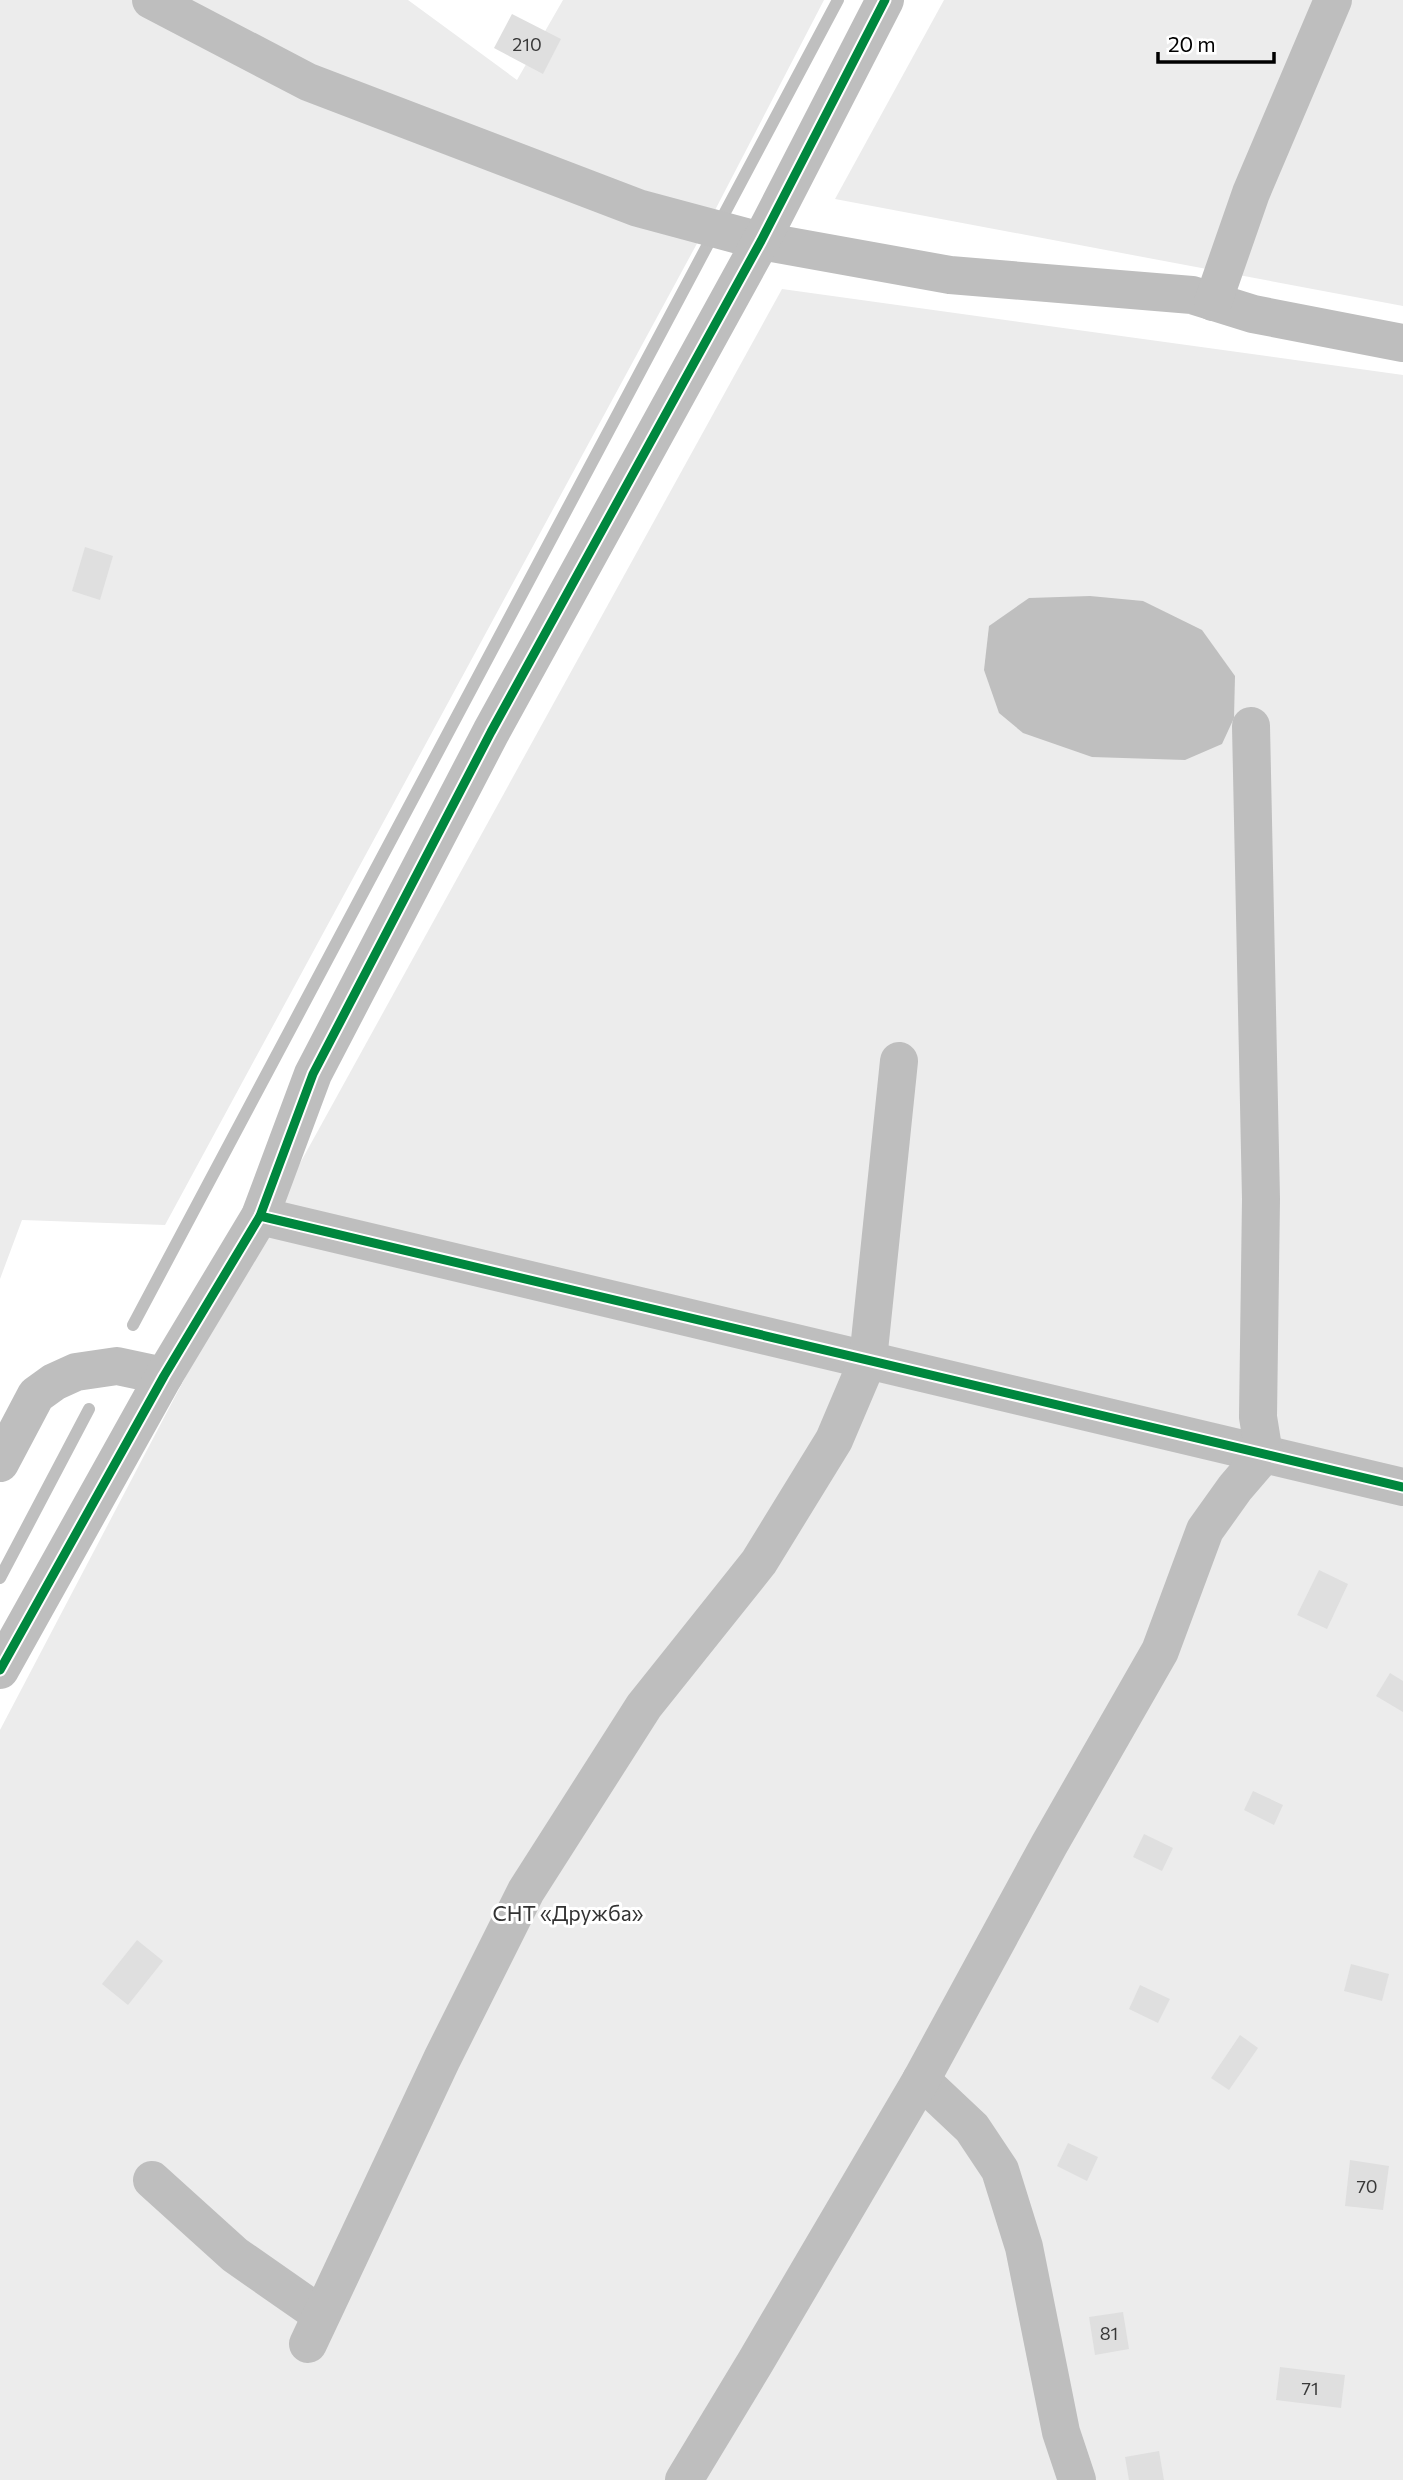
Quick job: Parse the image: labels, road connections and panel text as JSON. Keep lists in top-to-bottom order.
{
  "parks": ["СНТ «Дружба»"],
  "house_numbers": [
    "210",
    "70",
    "81",
    "71"
  ],
  "scale_bar": "20 m"
}
